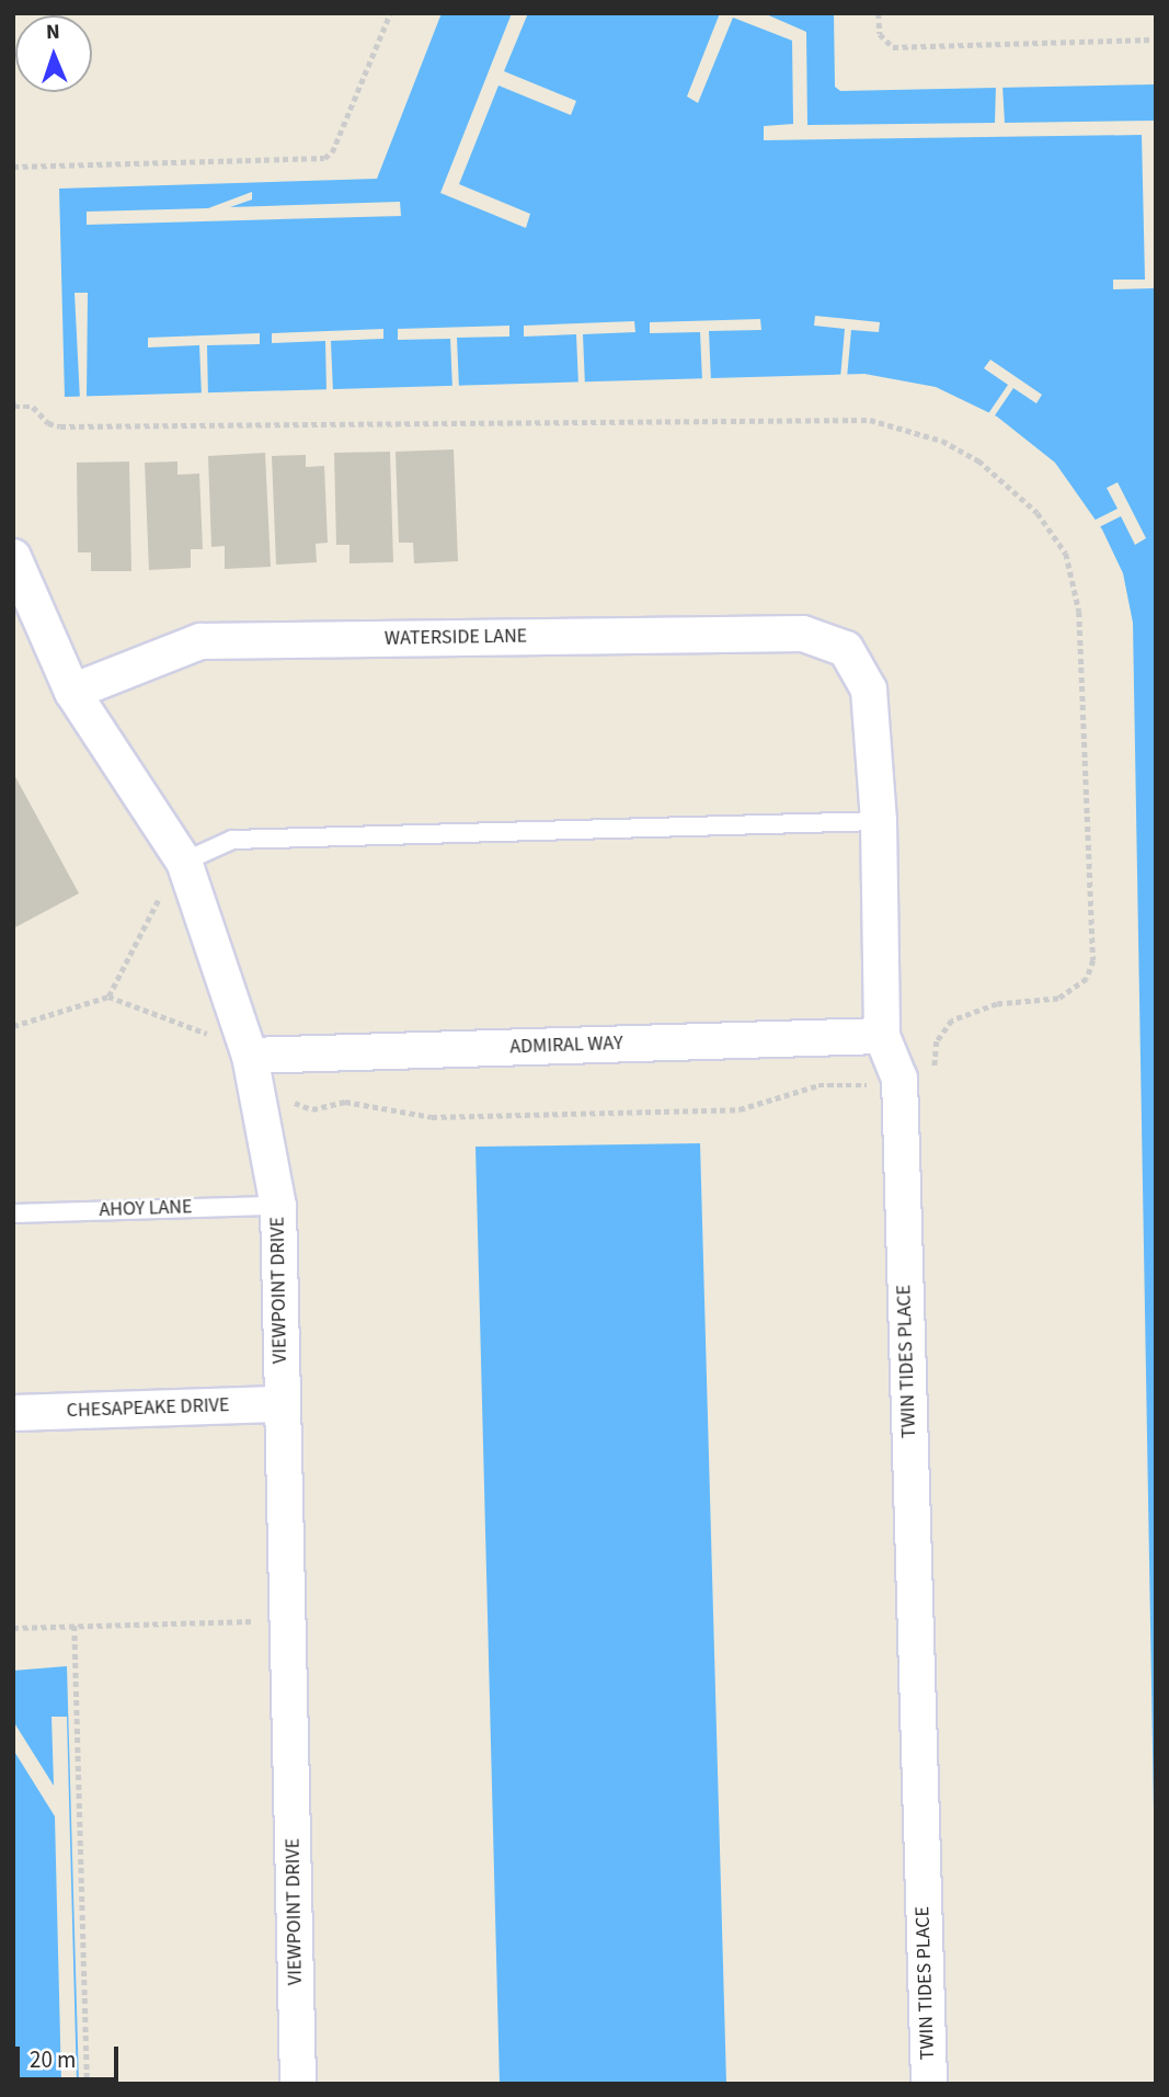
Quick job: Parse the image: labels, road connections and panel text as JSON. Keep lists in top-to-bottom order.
{
  "streets": {
    "street": [
      "WATERSIDE LANE",
      "ADMIRAL WAY",
      "VIEWPOINT DRIVE",
      "TWIN TIDES PLACE",
      "CHESAPEAKE DRIVE"
    ],
    "lane": ["AHOY LANE"]
  },
  "crossings": [
    ["WATERSIDE LANE", "VIEWPOINT DRIVE"],
    ["WATERSIDE LANE", "TWIN TIDES PLACE"],
    ["ADMIRAL WAY", "VIEWPOINT DRIVE"],
    ["ADMIRAL WAY", "TWIN TIDES PLACE"],
    ["AHOY LANE", "VIEWPOINT DRIVE"],
    ["VIEWPOINT DRIVE", "CHESAPEAKE DRIVE"]
  ],
  "scale_bar": "20 m",
  "north": "top"
}
